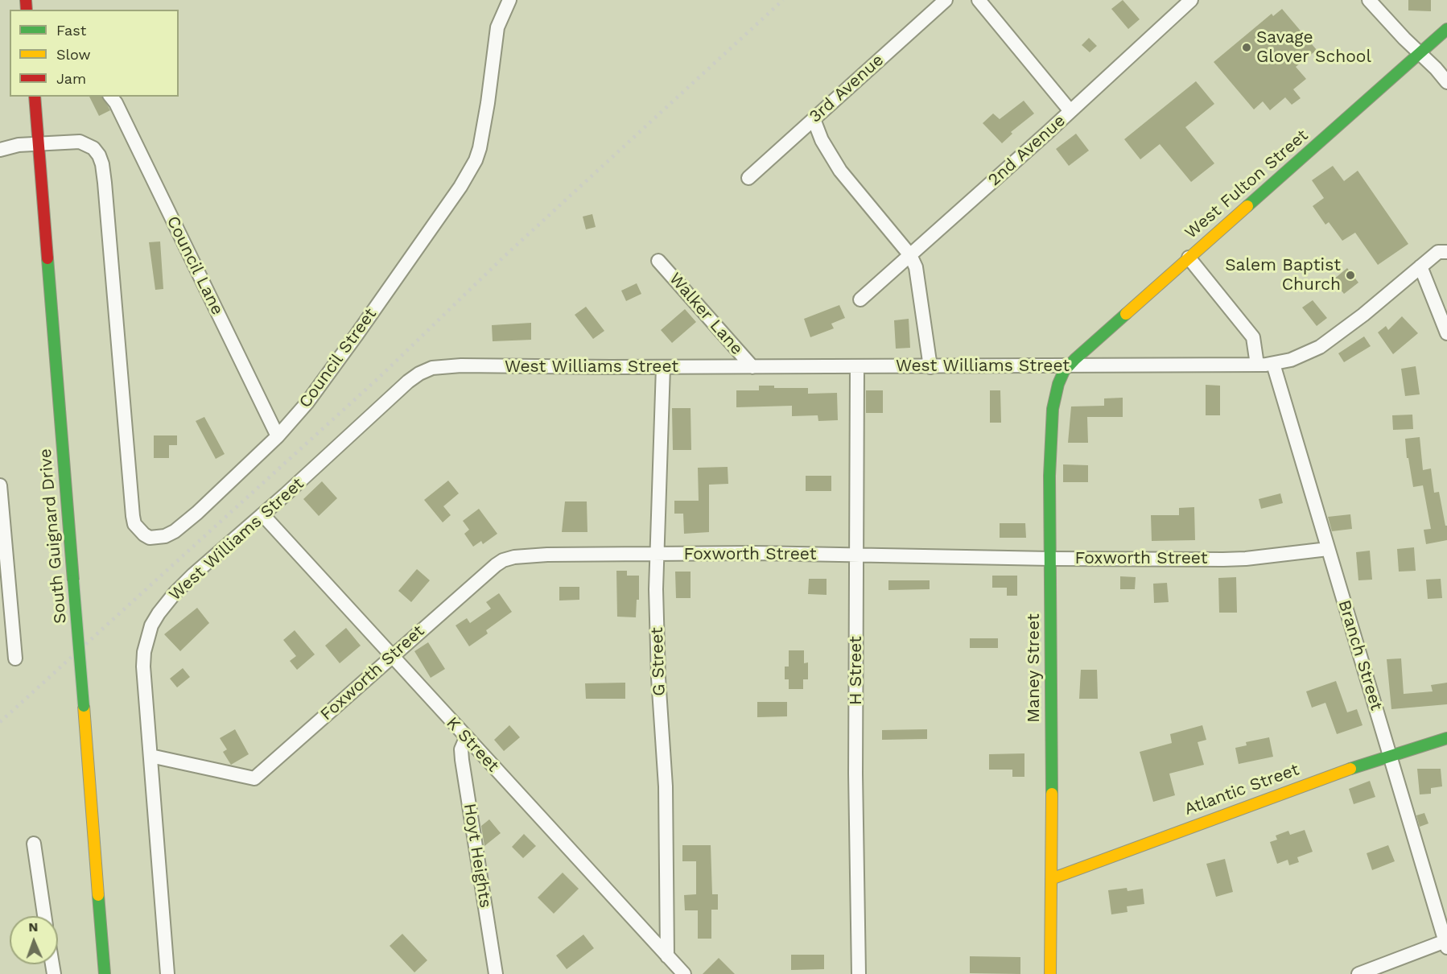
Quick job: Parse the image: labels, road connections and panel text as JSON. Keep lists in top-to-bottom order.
{
  "streets": {
    "main road": [
      "West Fulton Street",
      "South Guignard Drive",
      "Maney Street",
      "Atlantic Street"
    ],
    "street": [
      "3rd Avenue",
      "2nd Avenue",
      "Council Lane",
      "Walker Lane",
      "Council Street",
      "West Williams Street",
      "Foxworth Street",
      "Branch Street",
      "G Street",
      "H Street",
      "K Street",
      "Hoyt Heights"
    ]
  },
  "crossings": [
    ["West Fulton Street", "West Williams Street"],
    ["West Fulton Street", "Maney Street"],
    ["Council Lane", "Council Street"],
    ["Walker Lane", "West Williams Street"],
    ["Council Street", "South Guignard Drive"],
    ["West Williams Street", "Foxworth Street"],
    ["West Williams Street", "Branch Street"],
    ["West Williams Street", "G Street"],
    ["West Williams Street", "Maney Street"],
    ["West Williams Street", "H Street"],
    ["West Williams Street", "K Street"],
    ["Foxworth Street", "Branch Street"],
    ["Foxworth Street", "G Street"],
    ["Foxworth Street", "Maney Street"],
    ["Foxworth Street", "H Street"],
    ["Foxworth Street", "K Street"],
    ["Branch Street", "Atlantic Street"],
    ["G Street", "K Street"],
    ["Maney Street", "Atlantic Street"],
    ["K Street", "Hoyt Heights"]
  ],
  "places": ["Savage Glover School", "Salem Baptist Church"],
  "legend": ["Fast", "Slow", "Jam"],
  "north": "top"
}
